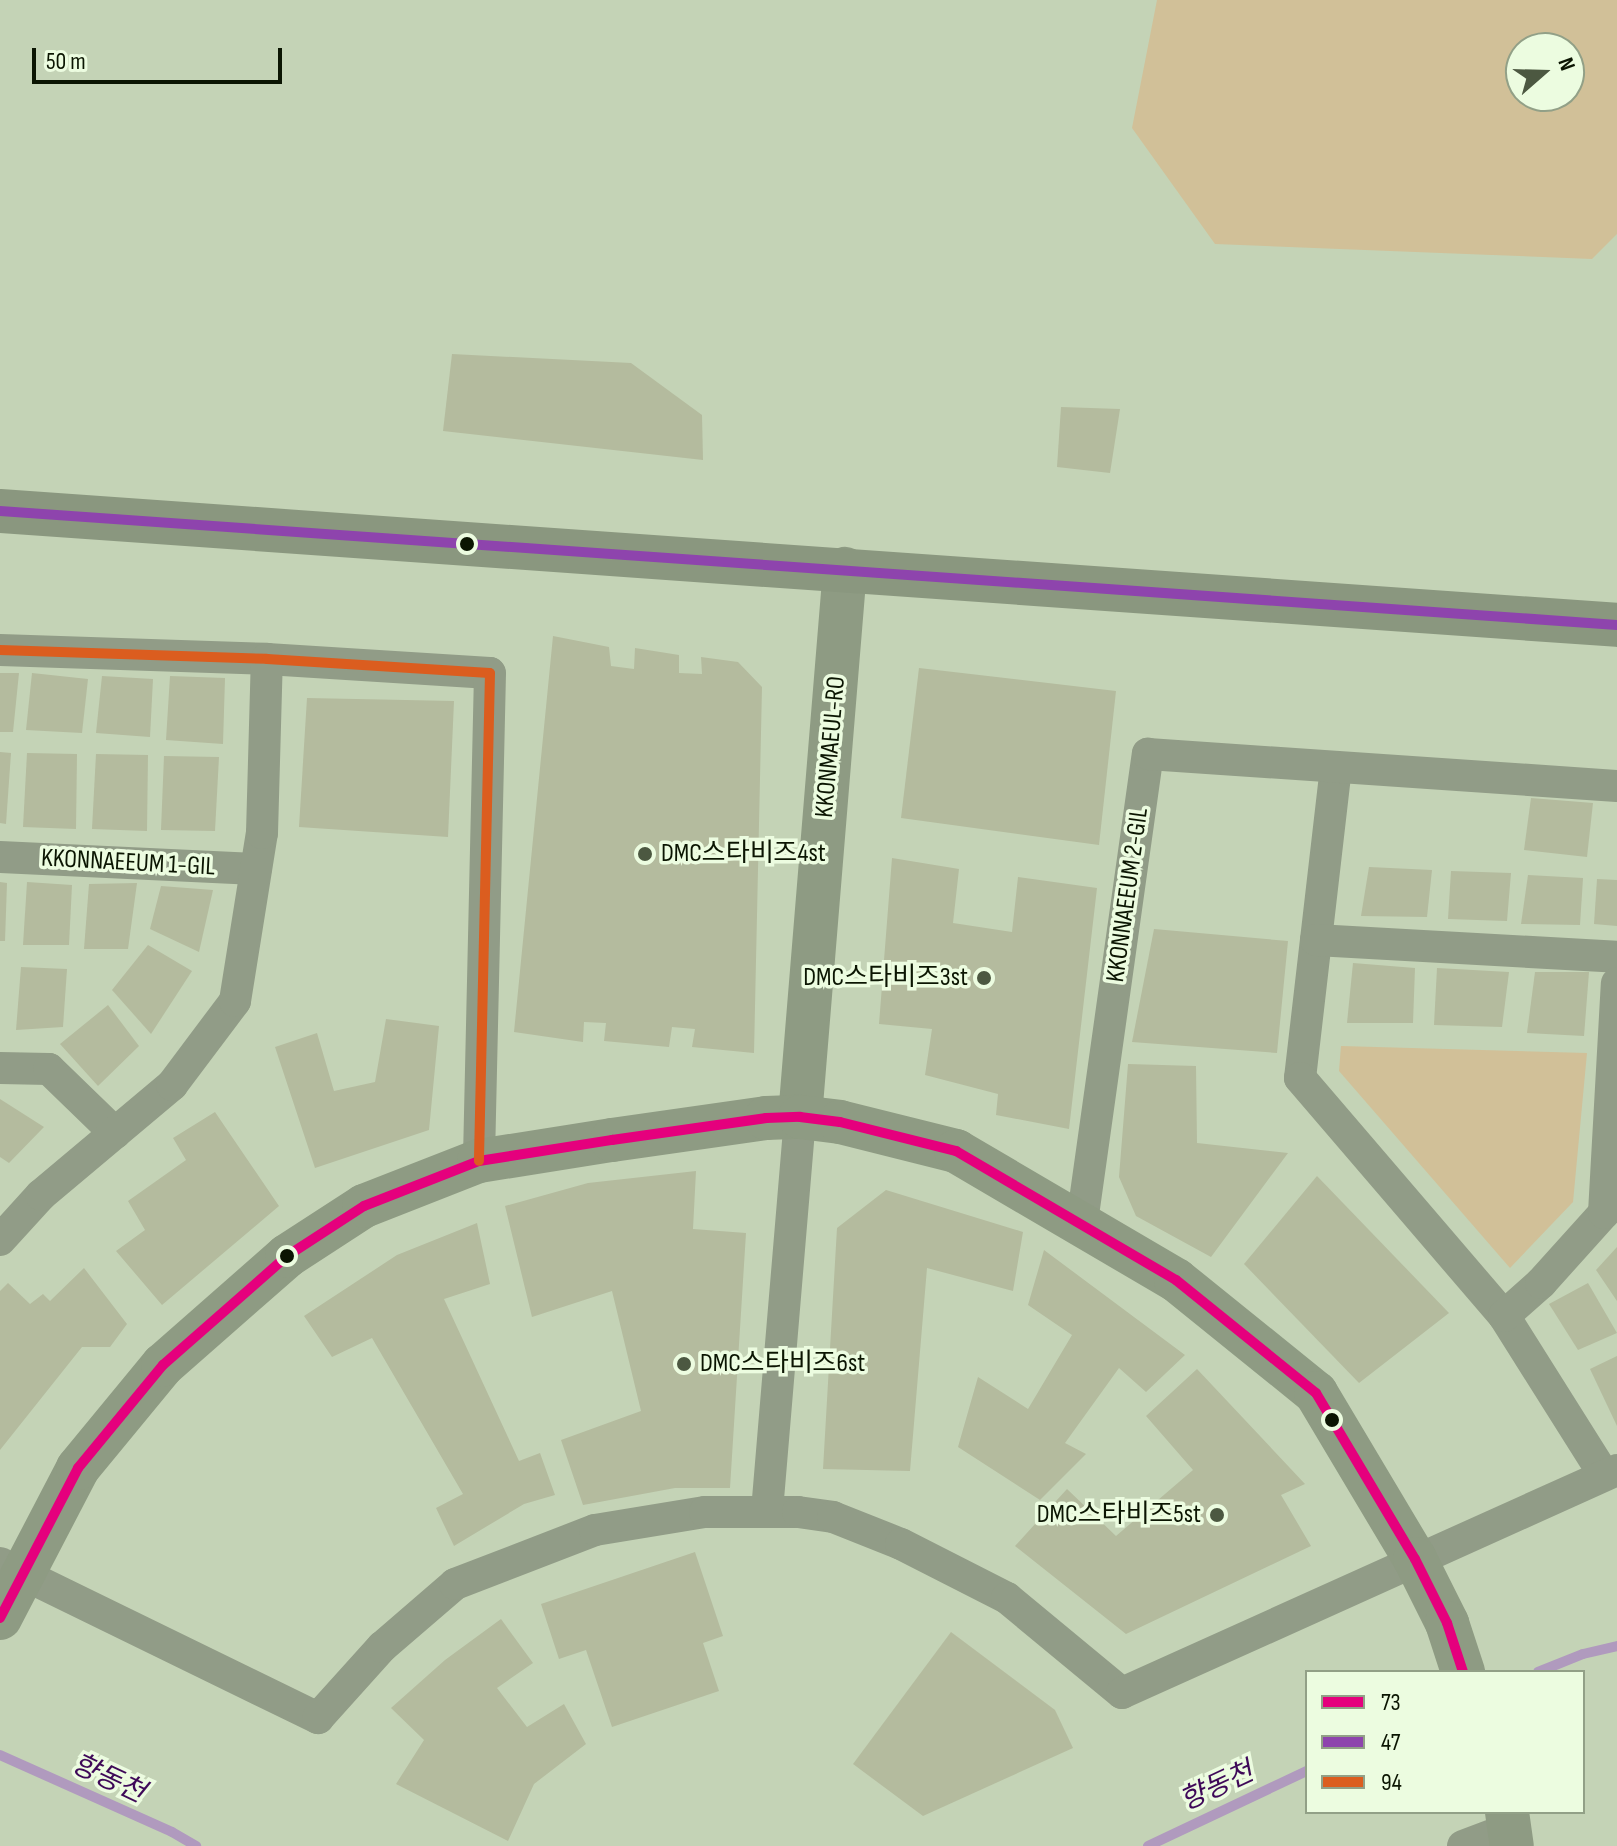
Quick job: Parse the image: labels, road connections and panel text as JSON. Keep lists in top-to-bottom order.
{
  "streets": {
    "street": ["KKONMAEUL-RO", "KKONNAEEUM 1-GIL", "KKONNAEEUM 2-GIL"]
  },
  "water": ["향동천"],
  "places": [
    "DMC스타비즈4st",
    "DMC스타비즈3st",
    "DMC스타비즈6st",
    "DMC스타비즈5st"
  ],
  "lines": ["transit line 47", "transit line 94", "transit line 73"],
  "legend": ["73", "47", "94"],
  "scale_bar": "50 m",
  "north": "right"
}
